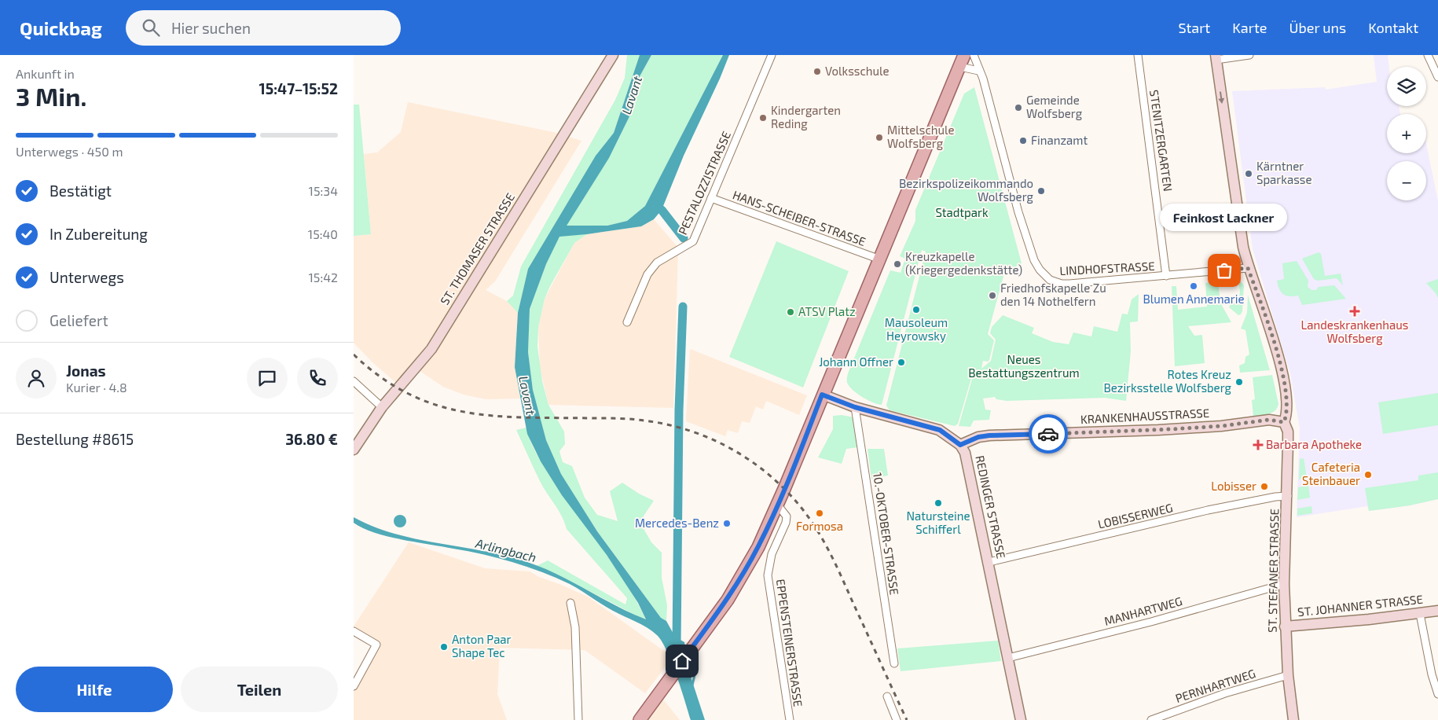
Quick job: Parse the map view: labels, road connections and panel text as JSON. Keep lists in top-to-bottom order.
{
  "streets": {
    "street": [
      "STENITZERGARTEN",
      "PESTALOZZISTRASSE",
      "HANS-SCHEIBER-STRASSE",
      "ST. THOMASER STRASSE",
      "LINDHOFSTRASSE",
      "KRANKENHAUSSTRASSE",
      "REDINGER STRASSE",
      "LOBISSERWEG",
      "10.-OKTOBER-STRASSE",
      "ST. STEFANER STRASSE",
      "ST. JOHANNER STRASSE",
      "MANHARTWEG",
      "EPPENSTEINERSTRASSE",
      "PERNHARTWEG"
    ]
  },
  "crossings": [
    ["STENITZERGARTEN", "LINDHOFSTRASSE"],
    ["PESTALOZZISTRASSE", "HANS-SCHEIBER-STRASSE"],
    ["KRANKENHAUSSTRASSE", "REDINGER STRASSE"],
    ["KRANKENHAUSSTRASSE", "ST. STEFANER STRASSE"],
    ["REDINGER STRASSE", "LOBISSERWEG"],
    ["REDINGER STRASSE", "10.-OKTOBER-STRASSE"],
    ["REDINGER STRASSE", "MANHARTWEG"],
    ["LOBISSERWEG", "ST. STEFANER STRASSE"],
    ["ST. STEFANER STRASSE", "ST. JOHANNER STRASSE"],
    ["ST. STEFANER STRASSE", "MANHARTWEG"],
    ["ST. STEFANER STRASSE", "PERNHARTWEG"]
  ],
  "water": ["Lavant", "Arlingbach"],
  "parks": ["Stadtpark", "Neues Bestattungszentrum"],
  "places": {
    "other": [
      "Volksschule",
      "Gemeinde Wolfsberg",
      "Kindergarten Reding",
      "Mittelschule Wolfsberg",
      "Finanzamt",
      "Kärntner Sparkasse",
      "Bezirkspolizeikommando Wolfsberg",
      "Kreuzkapelle (Kriegergedenkstätte)",
      "Feinkost Lackner",
      "Blumen Annemarie",
      "Friedhofskapelle Zu den 14 Nothelfern",
      "Mausoleum Heyrowsky",
      "ATSV Platz",
      "Johann Offner",
      "Rotes Kreuz Bezirksstelle Wolfsberg",
      "Cafeteria Steinbauer",
      "Lobisser",
      "Natursteine Schifferl",
      "Formosa",
      "Mercedes-Benz",
      "Anton Paar Shape Tec"
    ],
    "health": ["Landeskrankenhaus Wolfsberg", "Barbara Apotheke"]
  },
  "page": {
    "header": "Quickbag",
    "search": "Hier suchen",
    "nav": [
      "Start",
      "Karte",
      "Über uns",
      "Kontakt"
    ],
    "heading": ["3 Min.", "Ankunft in", "15:47–15:52"],
    "panel": [
      "Jonas",
      "Kurier · 4.8",
      "Bestellung #8615",
      "36.80 €"
    ],
    "map_buttons": ["+", "−"],
    "bar": "Unterwegs · 450 m",
    "list": [
      ["Bestätigt", "15:34"],
      ["In Zubereitung", "15:40"],
      ["Unterwegs", "15:42"],
      "Geliefert"
    ],
    "bubble": "Feinkost Lackner",
    "buttons": ["Hilfe", "Teilen"]
  }
}
